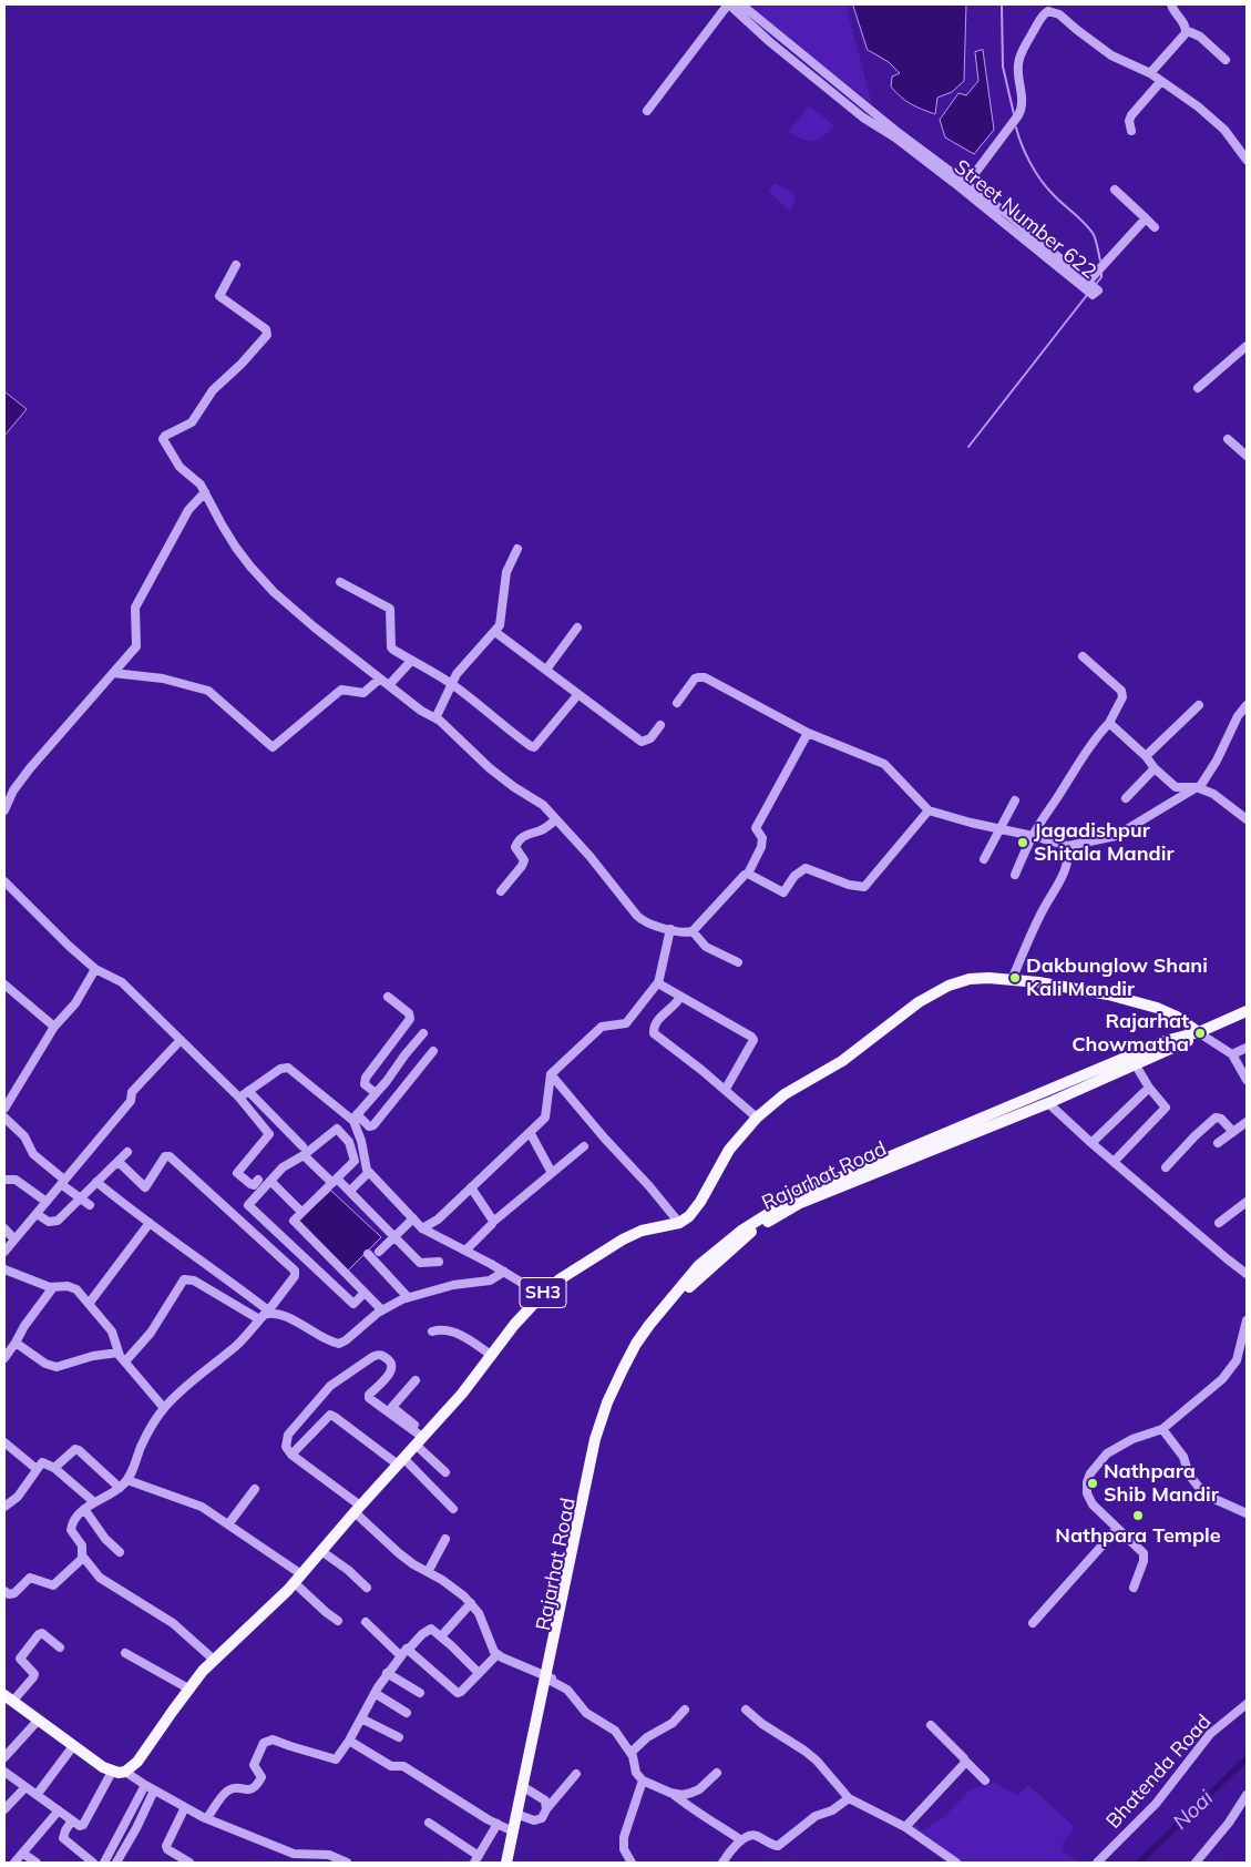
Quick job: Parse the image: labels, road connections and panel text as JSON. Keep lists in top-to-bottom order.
{
  "streets": {
    "main road": ["Rajarhat Road", "SH3"],
    "street": ["Street Number 622", "Bhatenda Road"]
  },
  "water": ["Noai"],
  "places": [
    "Jagadishpur Shitala Mandir",
    "Dakbunglow Shani Kali Mandir",
    "Rajarhat Chowmatha",
    "Nathpara Shib Mandir",
    "Nathpara Temple"
  ]
}
